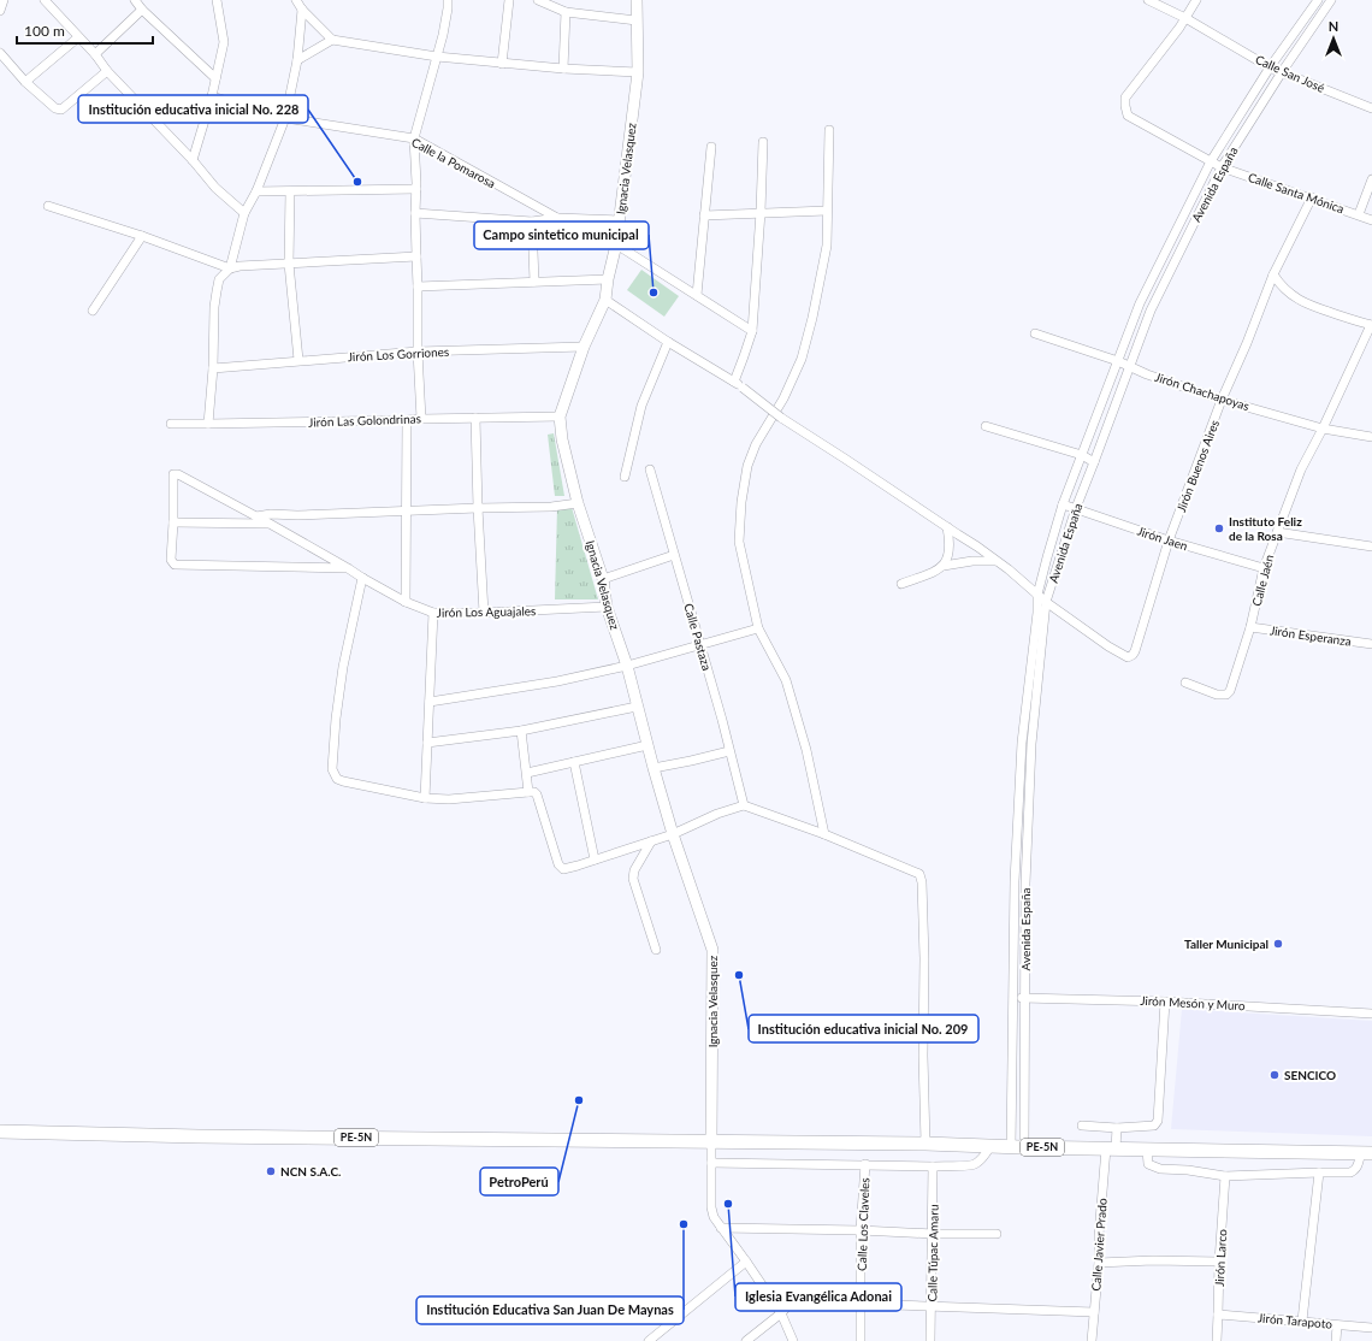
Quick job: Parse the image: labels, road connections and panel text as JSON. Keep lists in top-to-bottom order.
{
  "streets": {
    "highway": ["PE-5N"],
    "main road": ["Ignacia Velasquez"],
    "street": [
      "Calle San José",
      "Calle la Pomarosa",
      "Avenida España",
      "Calle Santa Mónica",
      "Jirón Los Gorriones",
      "Jirón Chachapoyas",
      "Jirón Las Golondrinas",
      "Jirón Buenos Aires",
      "Jirón Jaen",
      "Calle Jaén",
      "Jirón Los Aguajales",
      "Jirón Esperanza",
      "Calle Pastaza",
      "Jirón Mesón y Muro",
      "Calle Los Claveles",
      "Calle Javier Prado",
      "Calle Túpac Amaru",
      "Jirón Larco",
      "Jirón Tarapoto"
    ]
  },
  "crossings": [
    ["Calle San José", "Avenida España"],
    ["Calle San José", "Calle Santa Mónica"],
    ["Ignacia Velasquez", "Jirón Los Gorriones"],
    ["Ignacia Velasquez", "Jirón Las Golondrinas"],
    ["Ignacia Velasquez", "Jirón Los Aguajales"],
    ["Ignacia Velasquez", "PE-5N"],
    ["Avenida España", "Calle Santa Mónica"],
    ["Avenida España", "Jirón Chachapoyas"],
    ["Avenida España", "Jirón Buenos Aires"],
    ["Avenida España", "Jirón Jaen"],
    ["Avenida España", "Jirón Mesón y Muro"],
    ["Avenida España", "PE-5N"],
    ["Calle Santa Mónica", "Jirón Buenos Aires"],
    ["Jirón Chachapoyas", "Jirón Buenos Aires"],
    ["Jirón Chachapoyas", "Calle Jaén"],
    ["Jirón Buenos Aires", "Jirón Jaen"],
    ["Jirón Jaen", "Calle Jaén"],
    ["Calle Jaén", "Jirón Esperanza"],
    ["PE-5N", "Calle Javier Prado"],
    ["Jirón Larco", "Jirón Tarapoto"]
  ],
  "places": [
    "Institución educativa inicial No. 228",
    "Campo sintetico municipal",
    "Instituto Feliz de la Rosa",
    "Taller Municipal",
    "Institución educativa inicial No. 209",
    "SENCICO",
    "PetroPerú",
    "NCN S.A.C.",
    "Iglesia Evangélica Adonai",
    "Institución Educativa San Juan De Maynas"
  ],
  "scale_bar": "100 m",
  "north": "top"
}
